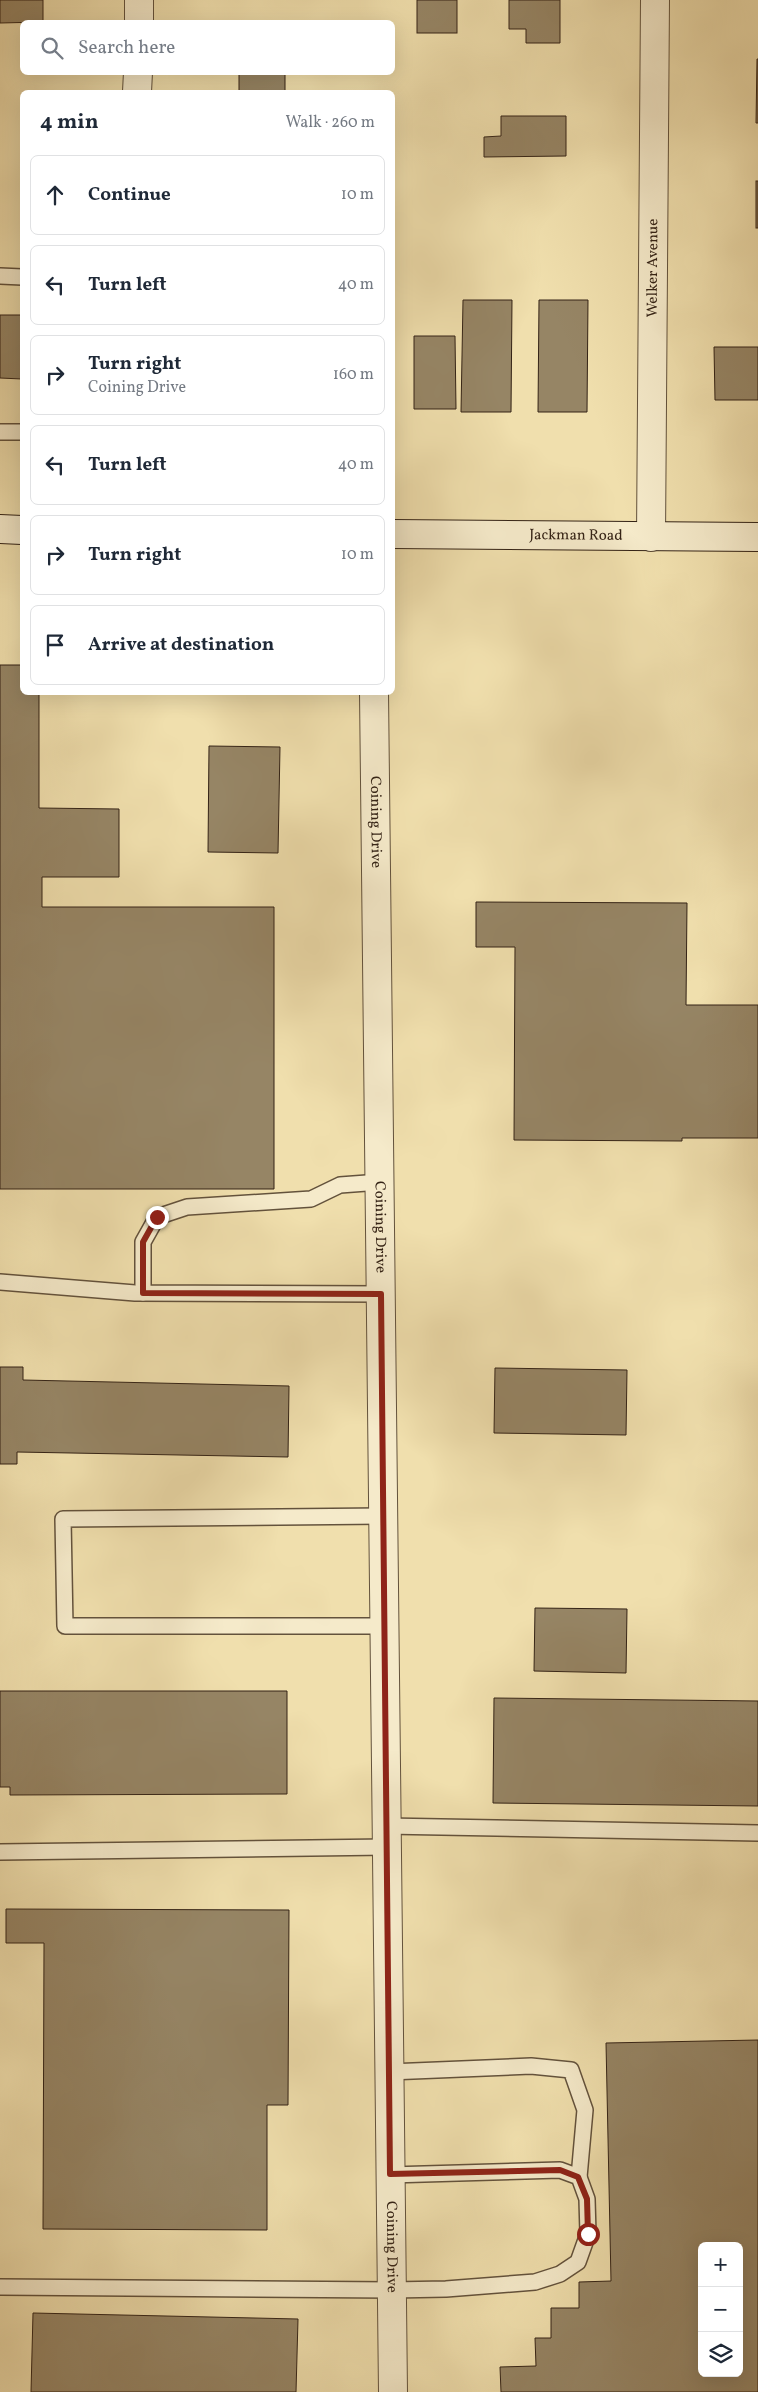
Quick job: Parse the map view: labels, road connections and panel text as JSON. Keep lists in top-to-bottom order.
{
  "streets": {
    "street": ["Welker Avenue", "Jackman Road", "Coining Drive"]
  },
  "crossings": [
    ["Welker Avenue", "Jackman Road"]
  ],
  "page": {
    "search": "Search here",
    "heading": ["4 min", "Walk · 260 m"],
    "list": [
      ["Continue", "10 m"],
      ["Turn left", "40 m"],
      ["Turn right", "Coining Drive", "160 m"],
      ["Turn left", "40 m"],
      ["Turn right", "10 m"],
      "Arrive at destination"
    ],
    "map_buttons": ["+", "−"]
  }
}
